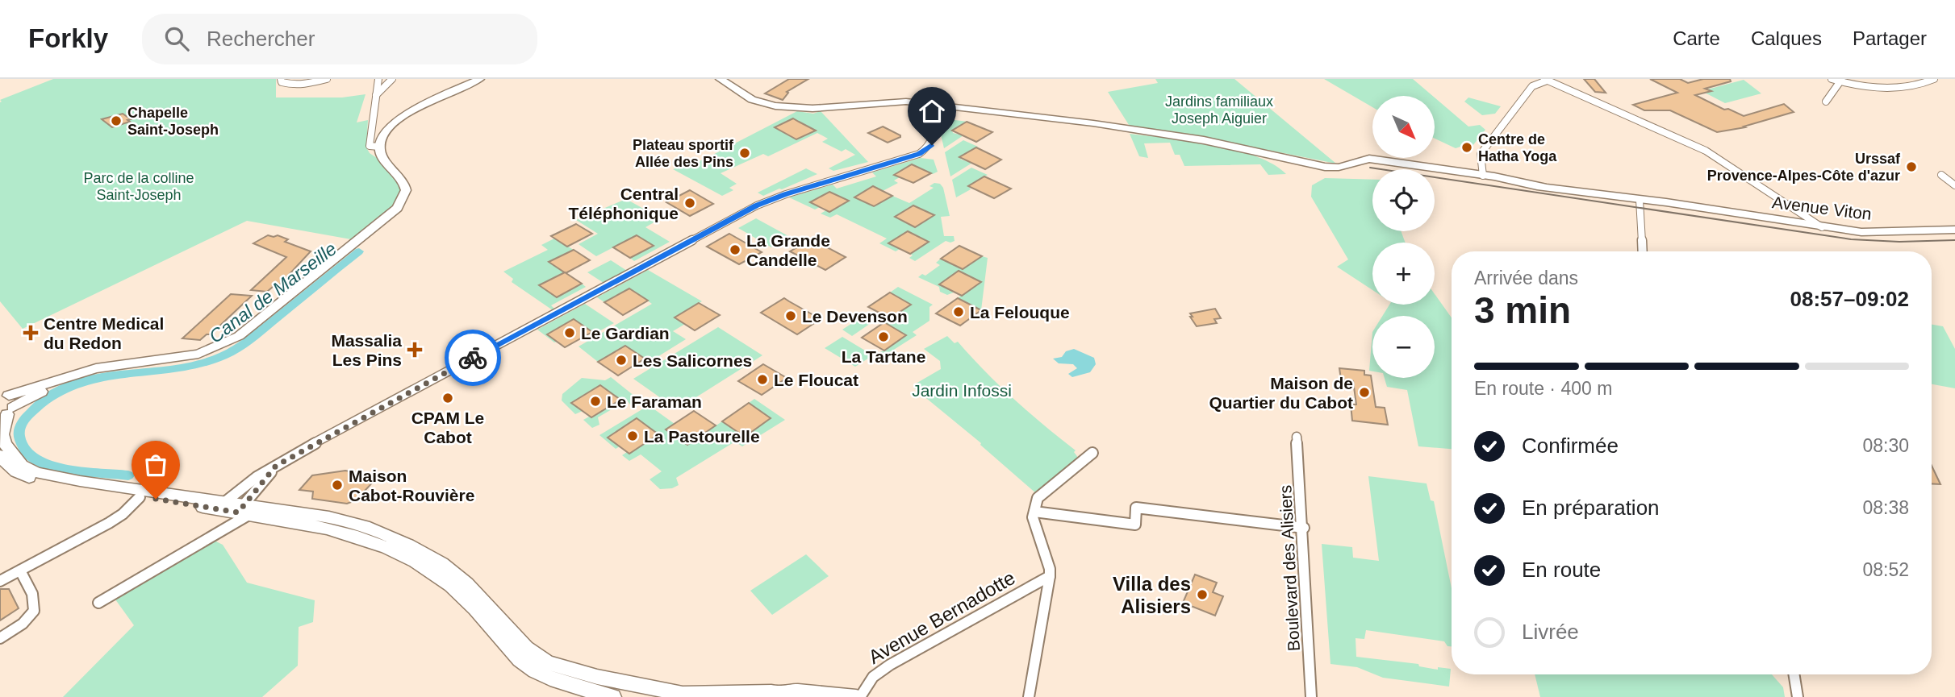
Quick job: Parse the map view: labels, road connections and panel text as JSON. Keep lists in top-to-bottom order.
{
  "streets": {
    "street": ["Avenue Viton", "Boulevard des Alisiers", "Avenue Bernadotte"]
  },
  "water": ["Canal de Marseille"],
  "parks": ["Jardins familiaux Joseph Aiguier", "Parc de la colline Saint-Joseph", "Jardin Infossi"],
  "places": {
    "other": [
      "Chapelle Saint-Joseph",
      "Centre de Hatha Yoga",
      "Plateau sportif Allée des Pins",
      "Urssaf Provence-Alpes-Côte d'azur",
      "Central Téléphonique",
      "La Grande Candelle",
      "La Felouque",
      "Le Devenson",
      "Le Gardian",
      "La Tartane",
      "Les Salicornes",
      "Le Floucat",
      "Maison de Quartier du Cabot",
      "CPAM Le Cabot",
      "Le Faraman",
      "La Pastourelle",
      "Maison Cabot-Rouvière",
      "Villa des Alisiers"
    ],
    "health": ["Centre Medical du Redon", "Massalia Les Pins"]
  },
  "north": "bottom right",
  "page": {
    "header": "Forkly",
    "search": "Rechercher",
    "nav": ["Carte", "Calques", "Partager"],
    "map_buttons": ["+", "−"],
    "heading": ["3 min", "Arrivée dans", "08:57–09:02"],
    "bar": "En route · 400 m",
    "list": [
      ["Confirmée", "08:30"],
      ["En préparation", "08:38"],
      ["En route", "08:52"],
      "Livrée"
    ]
  }
}
